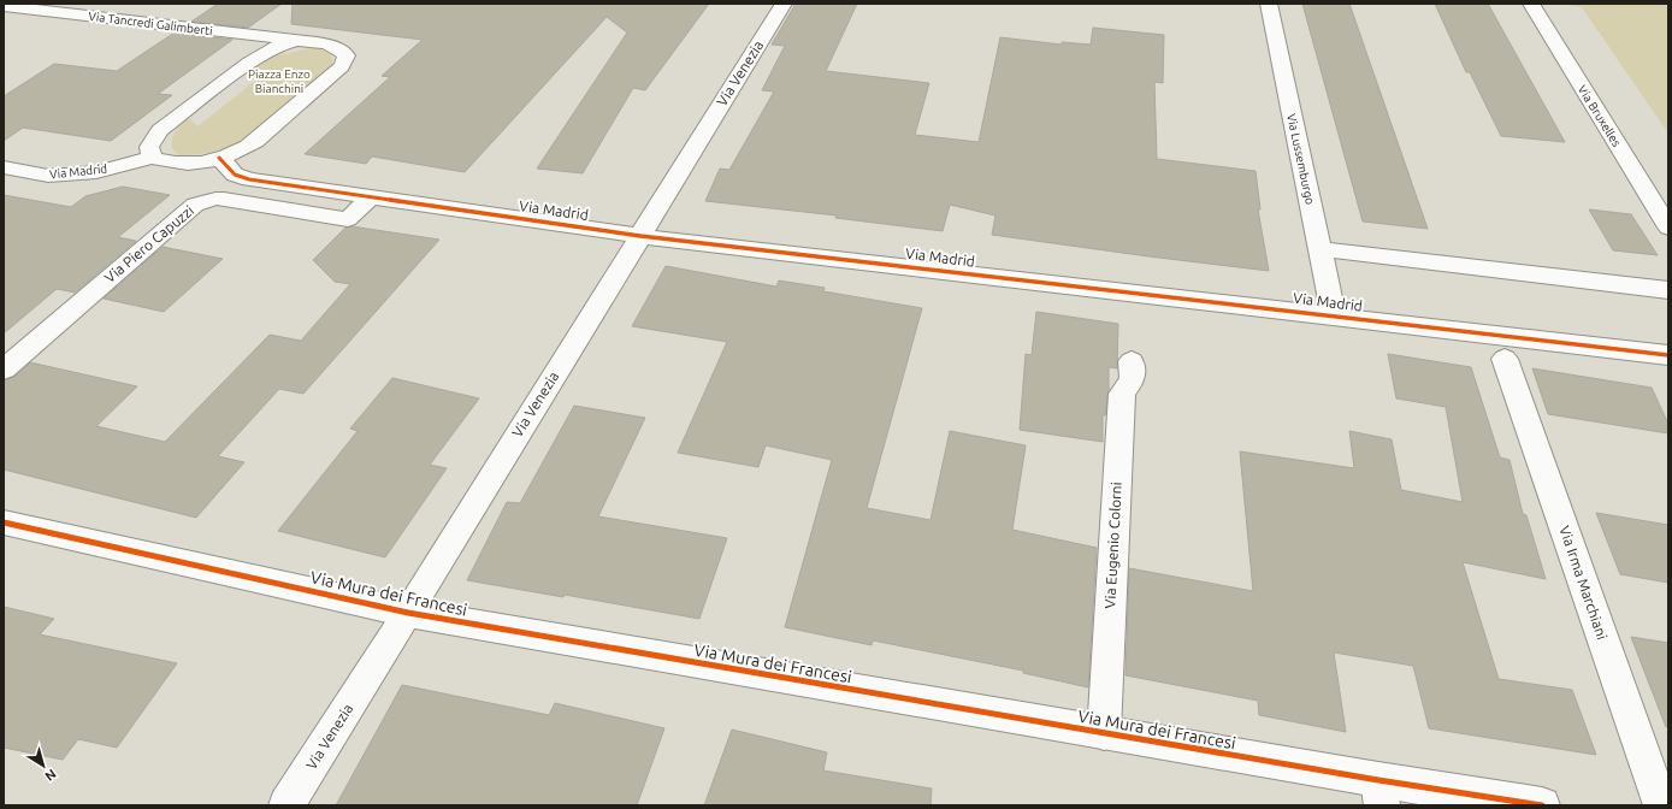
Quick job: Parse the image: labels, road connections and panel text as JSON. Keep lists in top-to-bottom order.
{
  "streets": {
    "street": [
      "Via Tancredi Galimberti",
      "Via Venezia",
      "Via Bruxelles",
      "Via Lussemburgo",
      "Via Madrid",
      "Via Piero Capuzzi",
      "Via Eugenio Colorni",
      "Via Irma Marchiani",
      "Via Mura dei Francesi"
    ]
  },
  "crossings": [
    ["Via Venezia", "Via Madrid"],
    ["Via Venezia", "Via Mura dei Francesi"],
    ["Via Lussemburgo", "Via Madrid"],
    ["Via Madrid", "Via Piero Capuzzi"],
    ["Via Eugenio Colorni", "Via Mura dei Francesi"]
  ],
  "parks": ["Piazza Enzo Bianchini"],
  "north": "bottom right"
}
